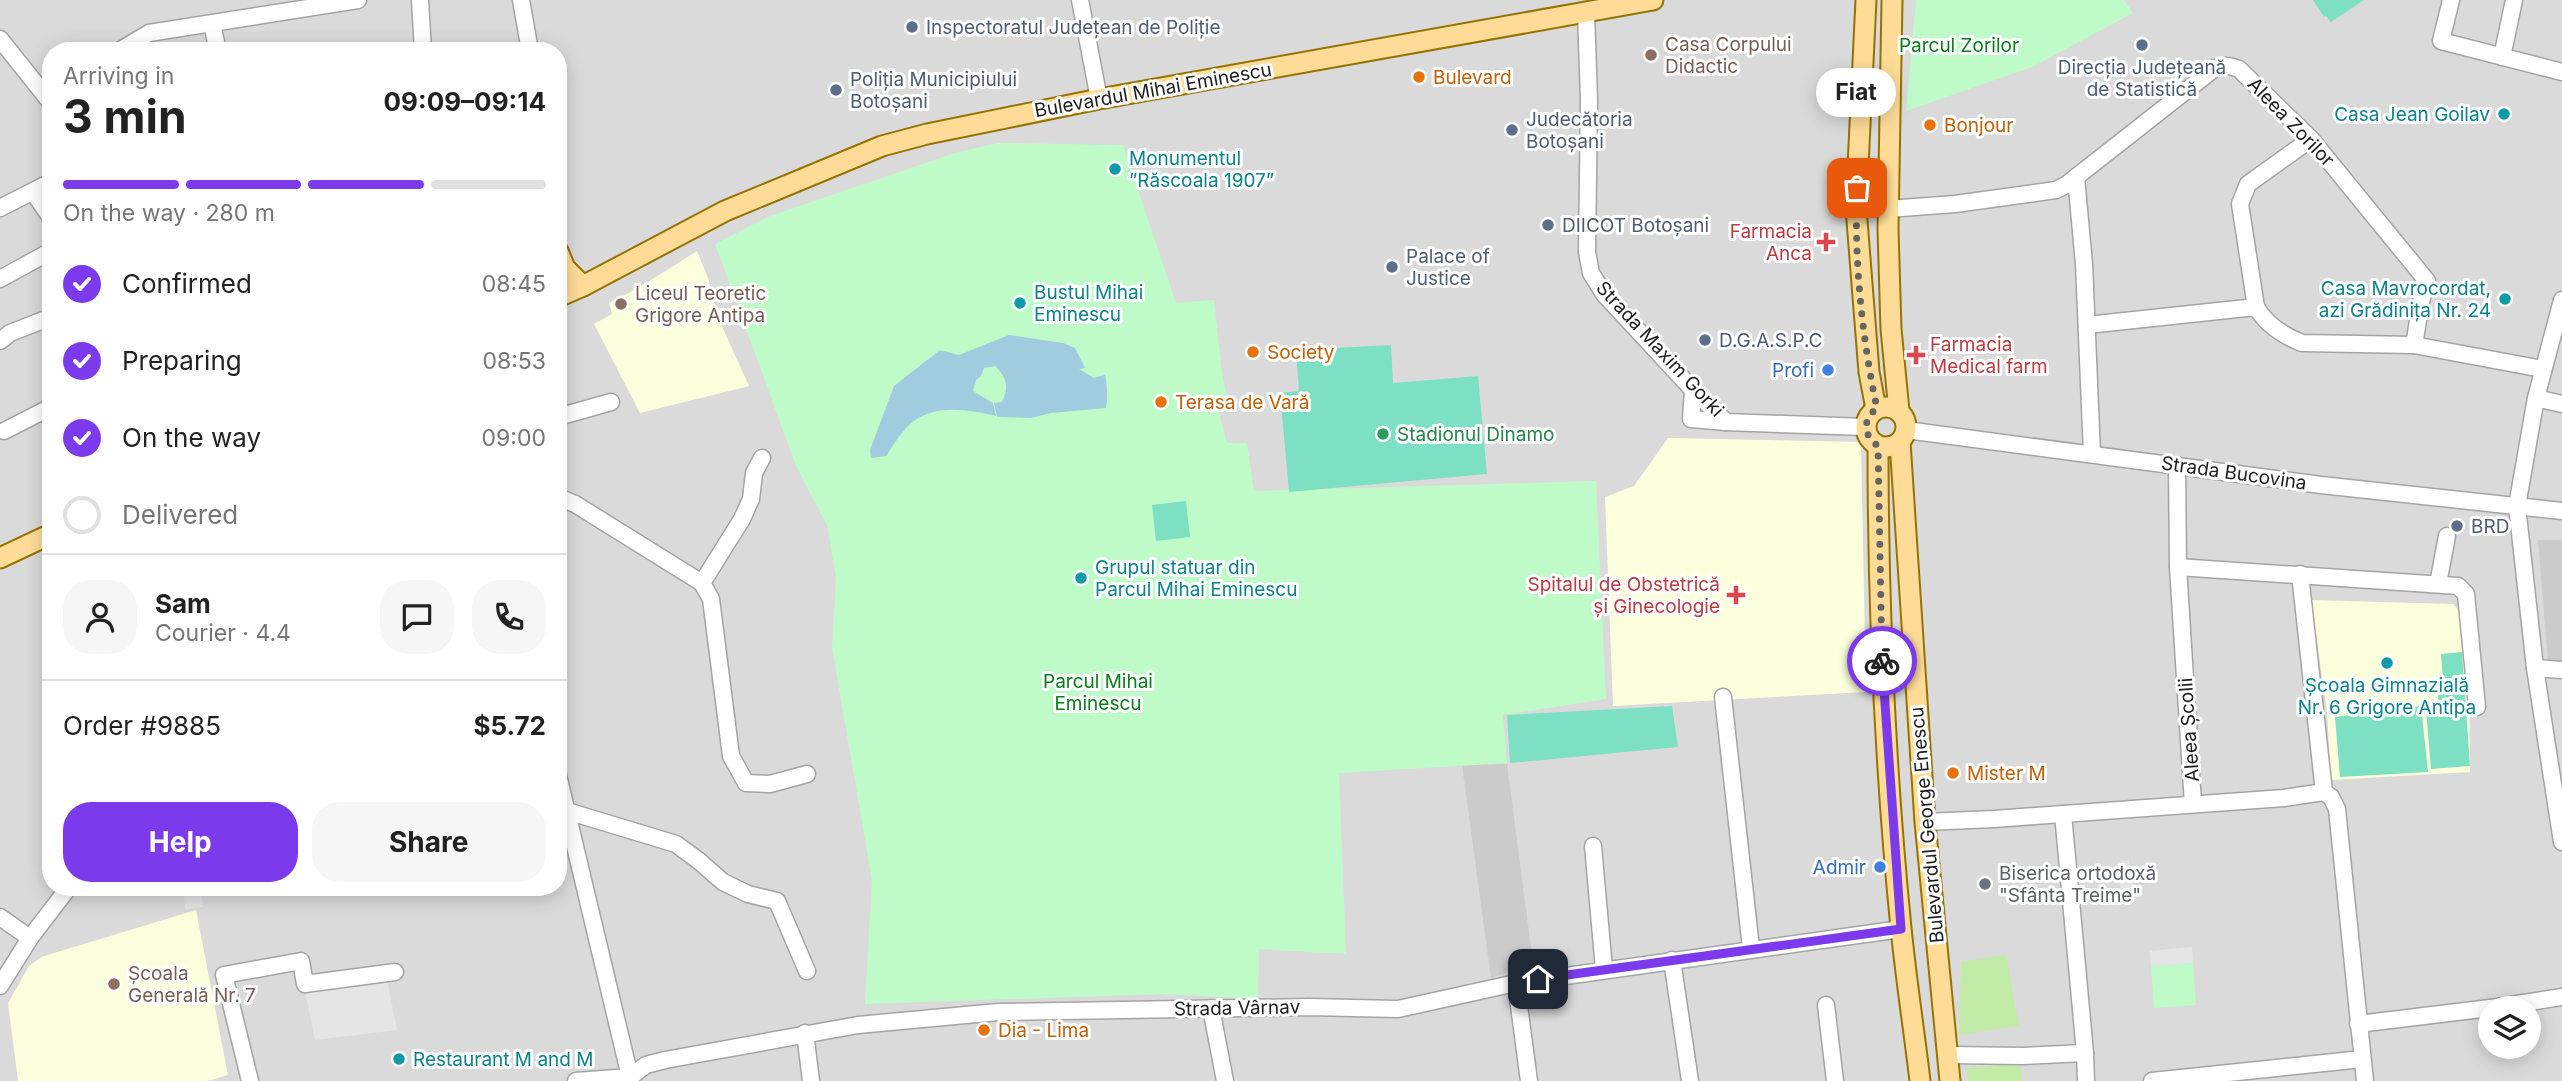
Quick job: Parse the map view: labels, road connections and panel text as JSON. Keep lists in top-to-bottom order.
{
  "streets": {
    "main road": ["Bulevardul Mihai Eminescu", "Bulevardul George Enescu"],
    "street": [
      "Aleea Zorilor",
      "Strada Maxim Gorki",
      "Strada Bucovina",
      "Aleea Școlii",
      "Strada Vârnav"
    ]
  },
  "crossings": [
    ["Bulevardul Mihai Eminescu", "Strada Maxim Gorki"],
    ["Aleea Zorilor", "Bulevardul George Enescu"],
    ["Strada Maxim Gorki", "Strada Bucovina"],
    ["Strada Maxim Gorki", "Bulevardul George Enescu"],
    ["Strada Bucovina", "Aleea Școlii"],
    ["Strada Bucovina", "Bulevardul George Enescu"],
    ["Bulevardul George Enescu", "Strada Vârnav"]
  ],
  "parks": ["Parcul Zorilor", "Parcul Mihai Eminescu"],
  "places": {
    "other": [
      "Inspectoratul Județean de Poliție",
      "Direcția Județeană de Statistică",
      "Casa Corpului Didactic",
      "Bulevard",
      "Poliția Municipiului Botoșani",
      "Casa Jean Goilav",
      "Bonjour",
      "Judecătoria Botoșani",
      "Monumentul ”Răscoala 1907”",
      "Fiat",
      "DIICOT Botoșani",
      "Palace of Justice",
      "Casa Mavrocordat, azi Grădinița Nr. 24",
      "Bustul Mihai Eminescu",
      "Liceul Teoretic Grigore Antipa",
      "D.G.A.S.P.C",
      "Society",
      "Profi",
      "Terasa de Vară",
      "Stadionul Dinamo",
      "BRD",
      "Grupul statuar din Parcul Mihai Eminescu",
      "Școala Gimnazială Nr. 6 Grigore Antipa",
      "Mister M",
      "Admir",
      "Biserica ortodoxă \"Sfânta Treime\"",
      "Școala Generală Nr. 7",
      "Dia - Lima",
      "Restaurant M and M"
    ],
    "health": ["Farmacia Anca", "Farmacia Medical farm", "Spitalul de Obstetrică și Ginecologie"]
  },
  "page": {
    "heading": ["3 min", "Arriving in", "09:09–09:14"],
    "panel": [
      "Sam",
      "Courier · 4.4",
      "Order #9885",
      "$5.72"
    ],
    "bubble": "Fiat",
    "bar": "On the way · 280 m",
    "list": [
      ["Confirmed", "08:45"],
      ["Preparing", "08:53"],
      ["On the way", "09:00"],
      "Delivered"
    ],
    "buttons": ["Help", "Share"]
  }
}
